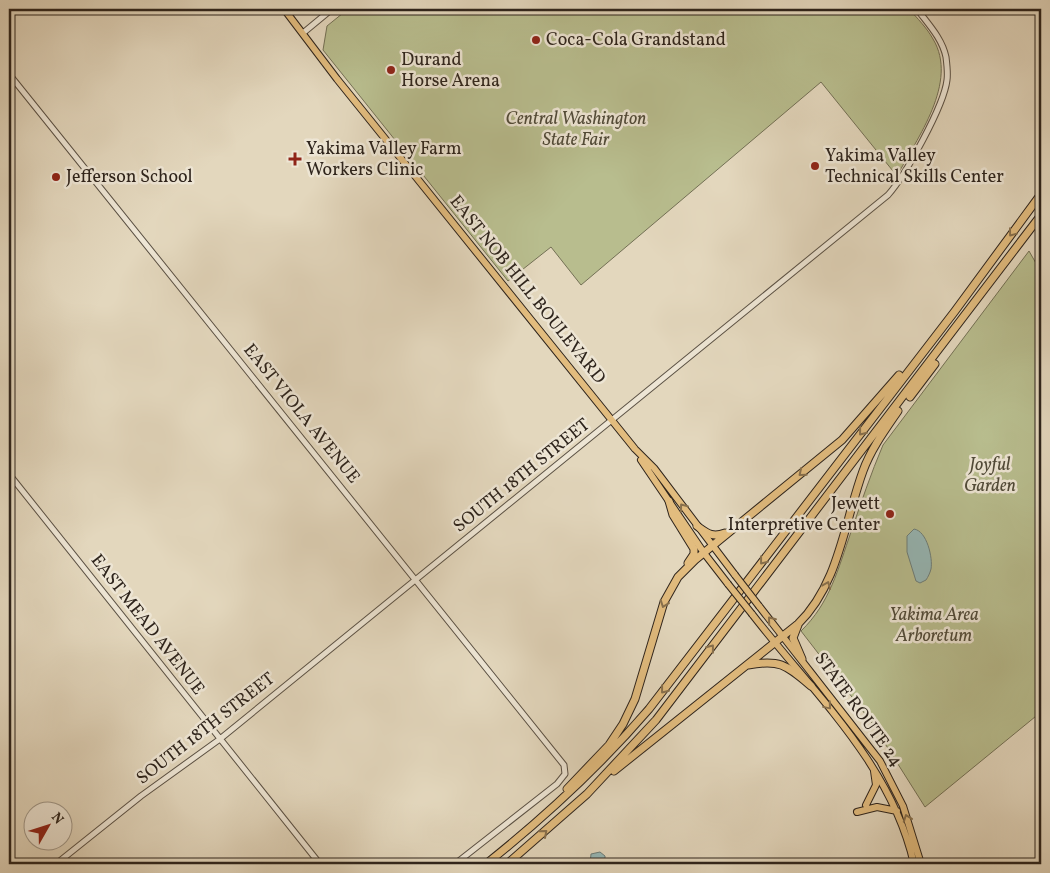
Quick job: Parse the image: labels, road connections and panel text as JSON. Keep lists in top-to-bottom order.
{
  "streets": {
    "main road": ["EAST NOB HILL BOULEVARD", "STATE ROUTE 24"],
    "street": ["EAST VIOLA AVENUE", "SOUTH 18TH STREET", "EAST MEAD AVENUE"]
  },
  "crossings": [
    ["EAST NOB HILL BOULEVARD", "SOUTH 18TH STREET"],
    ["EAST NOB HILL BOULEVARD", "STATE ROUTE 24"],
    ["EAST VIOLA AVENUE", "SOUTH 18TH STREET"],
    ["SOUTH 18TH STREET", "EAST MEAD AVENUE"]
  ],
  "parks": ["Central Washington State Fair", "Joyful Garden", "Yakima Area Arboretum"],
  "places": {
    "other": [
      "Coca-Cola Grandstand",
      "Durand Horse Arena",
      "Yakima Valley Technical Skills Center",
      "Jefferson School",
      "Jewett Interpretive Center"
    ],
    "health": ["Yakima Valley Farm Workers Clinic"]
  },
  "north": "top right"
}
